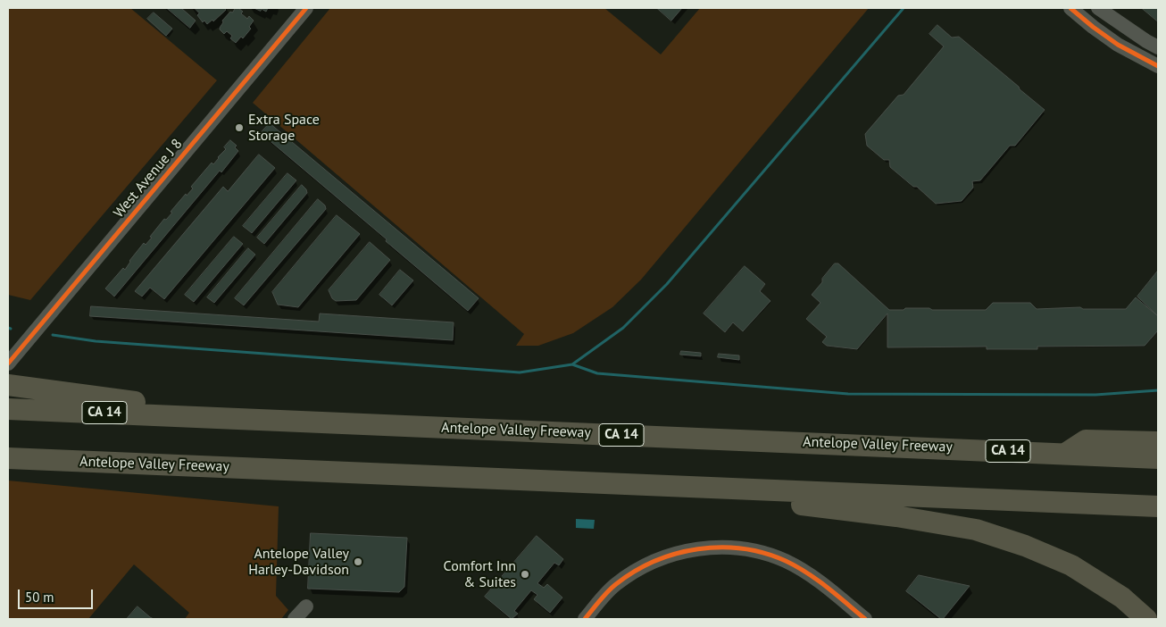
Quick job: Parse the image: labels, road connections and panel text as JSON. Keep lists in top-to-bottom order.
{
  "streets": {
    "highway": ["CA 14", "Antelope Valley Freeway"],
    "street": ["West Avenue J 8"]
  },
  "places": ["Extra Space Storage", "Antelope Valley Harley-Davidson", "Comfort Inn & Suites"],
  "scale_bar": "50 m"
}
